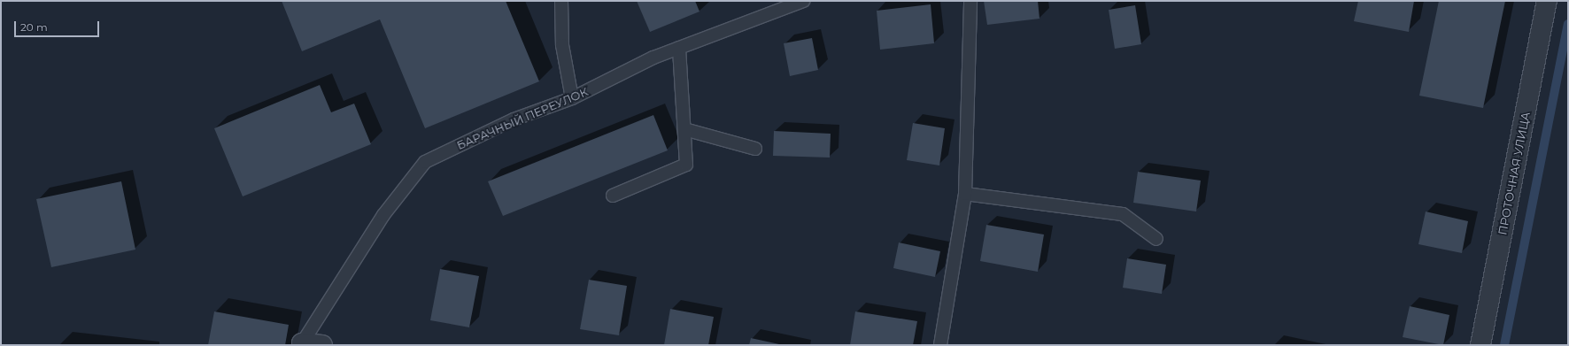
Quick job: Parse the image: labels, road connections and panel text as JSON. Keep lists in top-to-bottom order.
{
  "streets": {
    "street": ["ПРОТОЧНАЯ УЛИЦА"],
    "lane": ["БАРАЧНЫЙ ПЕРЕУЛОК"]
  },
  "scale_bar": "20 m"
}
